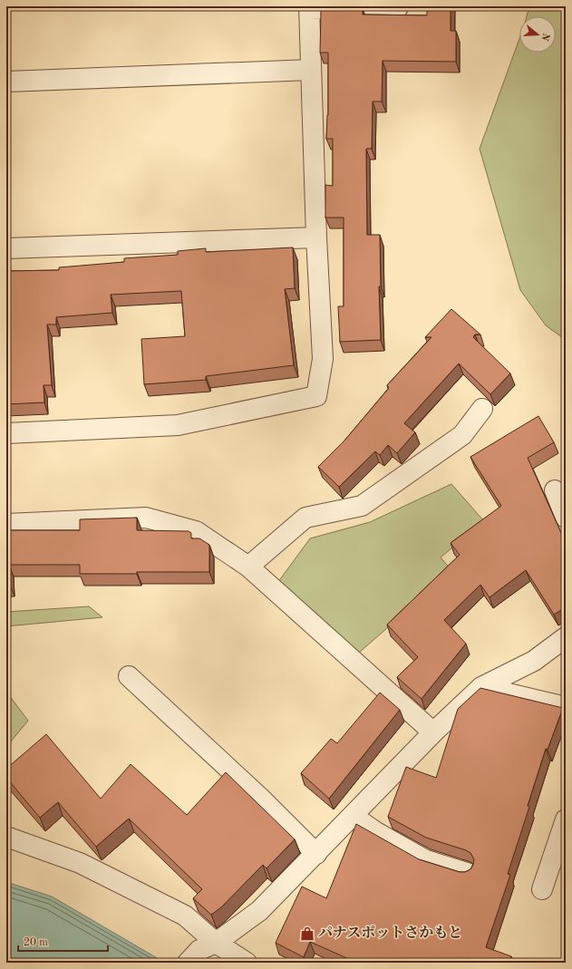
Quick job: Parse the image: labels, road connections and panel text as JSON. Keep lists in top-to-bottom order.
{
  "places": {
    "shop": ["パナスポットさかもと"]
  },
  "scale_bar": "20 m",
  "north": "right"
}
